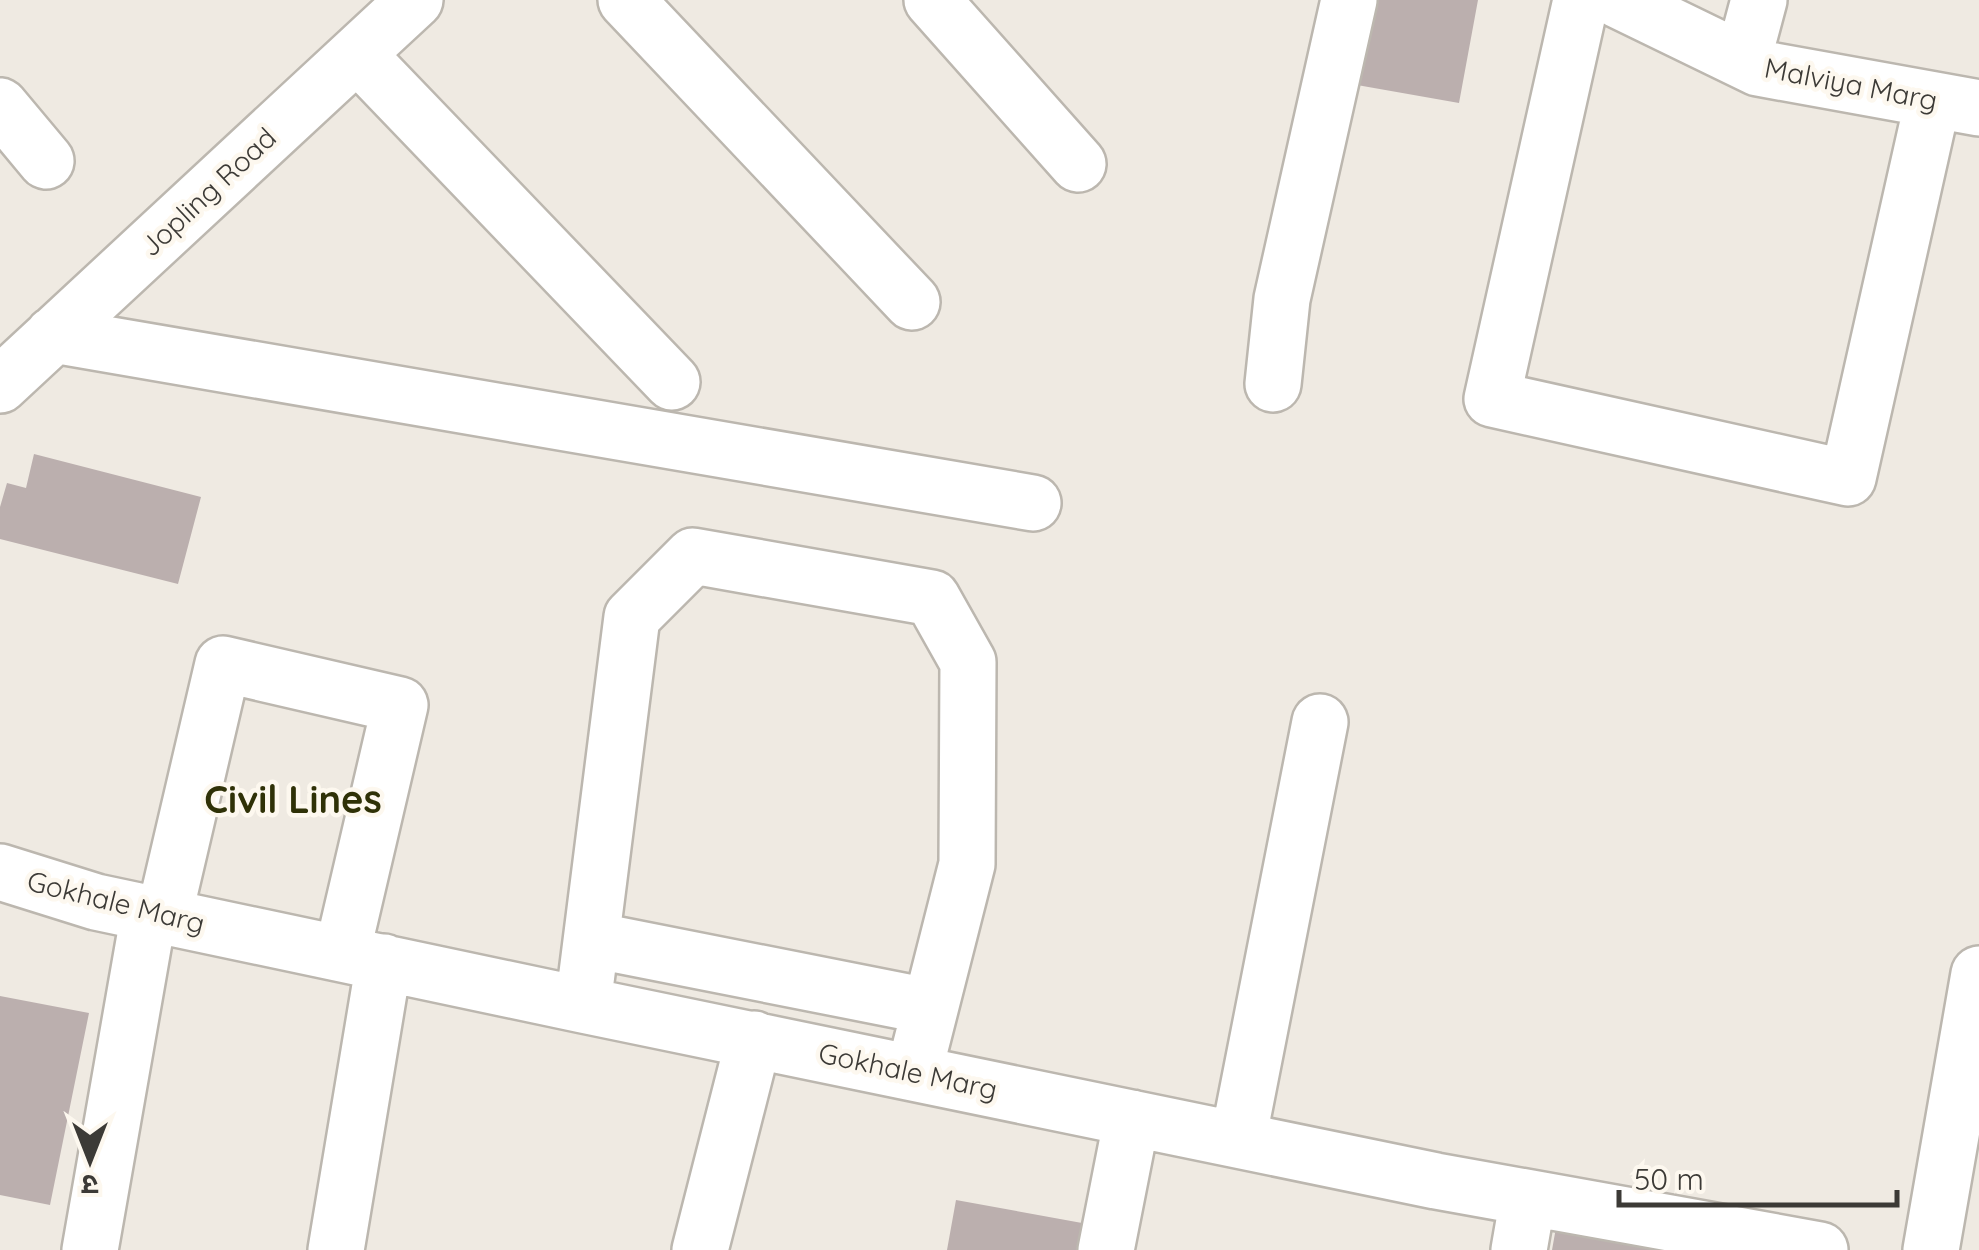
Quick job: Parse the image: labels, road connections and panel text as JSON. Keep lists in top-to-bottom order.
{
  "streets": {
    "street": ["Malviya Marg", "Jopling Road", "Gokhale Marg"]
  },
  "districts": ["Civil Lines"],
  "scale_bar": "50 m",
  "north": "bottom"
}
